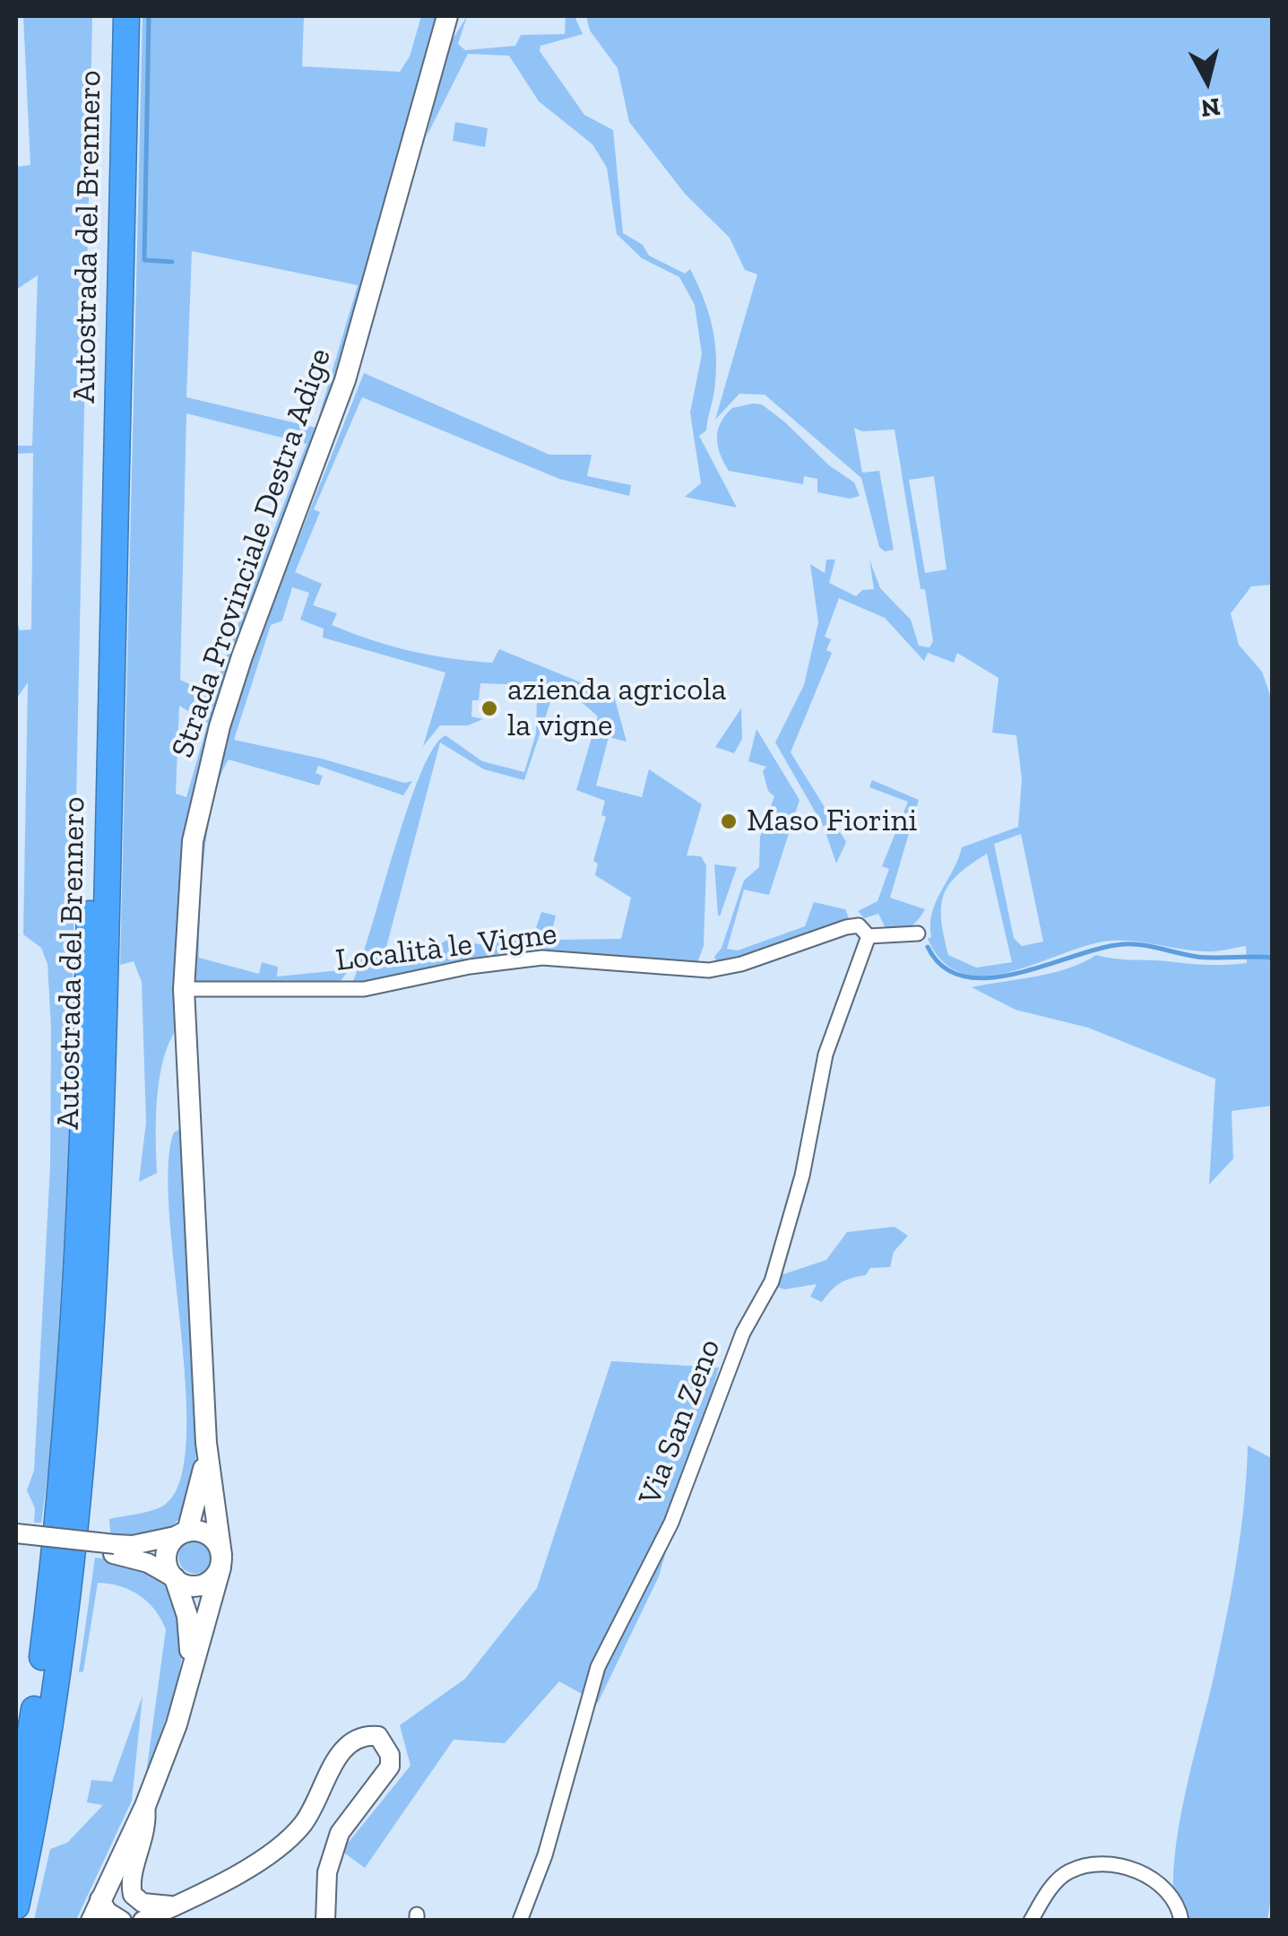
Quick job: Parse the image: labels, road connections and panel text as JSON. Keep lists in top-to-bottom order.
{
  "streets": {
    "highway": ["Autostrada del Brennero"],
    "main road": ["Strada Provinciale Destra Adige"],
    "street": ["Località le Vigne", "Via San Zeno"]
  },
  "crossings": [
    ["Strada Provinciale Destra Adige", "Località le Vigne"],
    ["Località le Vigne", "Via San Zeno"]
  ],
  "places": ["azienda agricola la vigne", "Maso Fiorini"],
  "north": "bottom"
}
